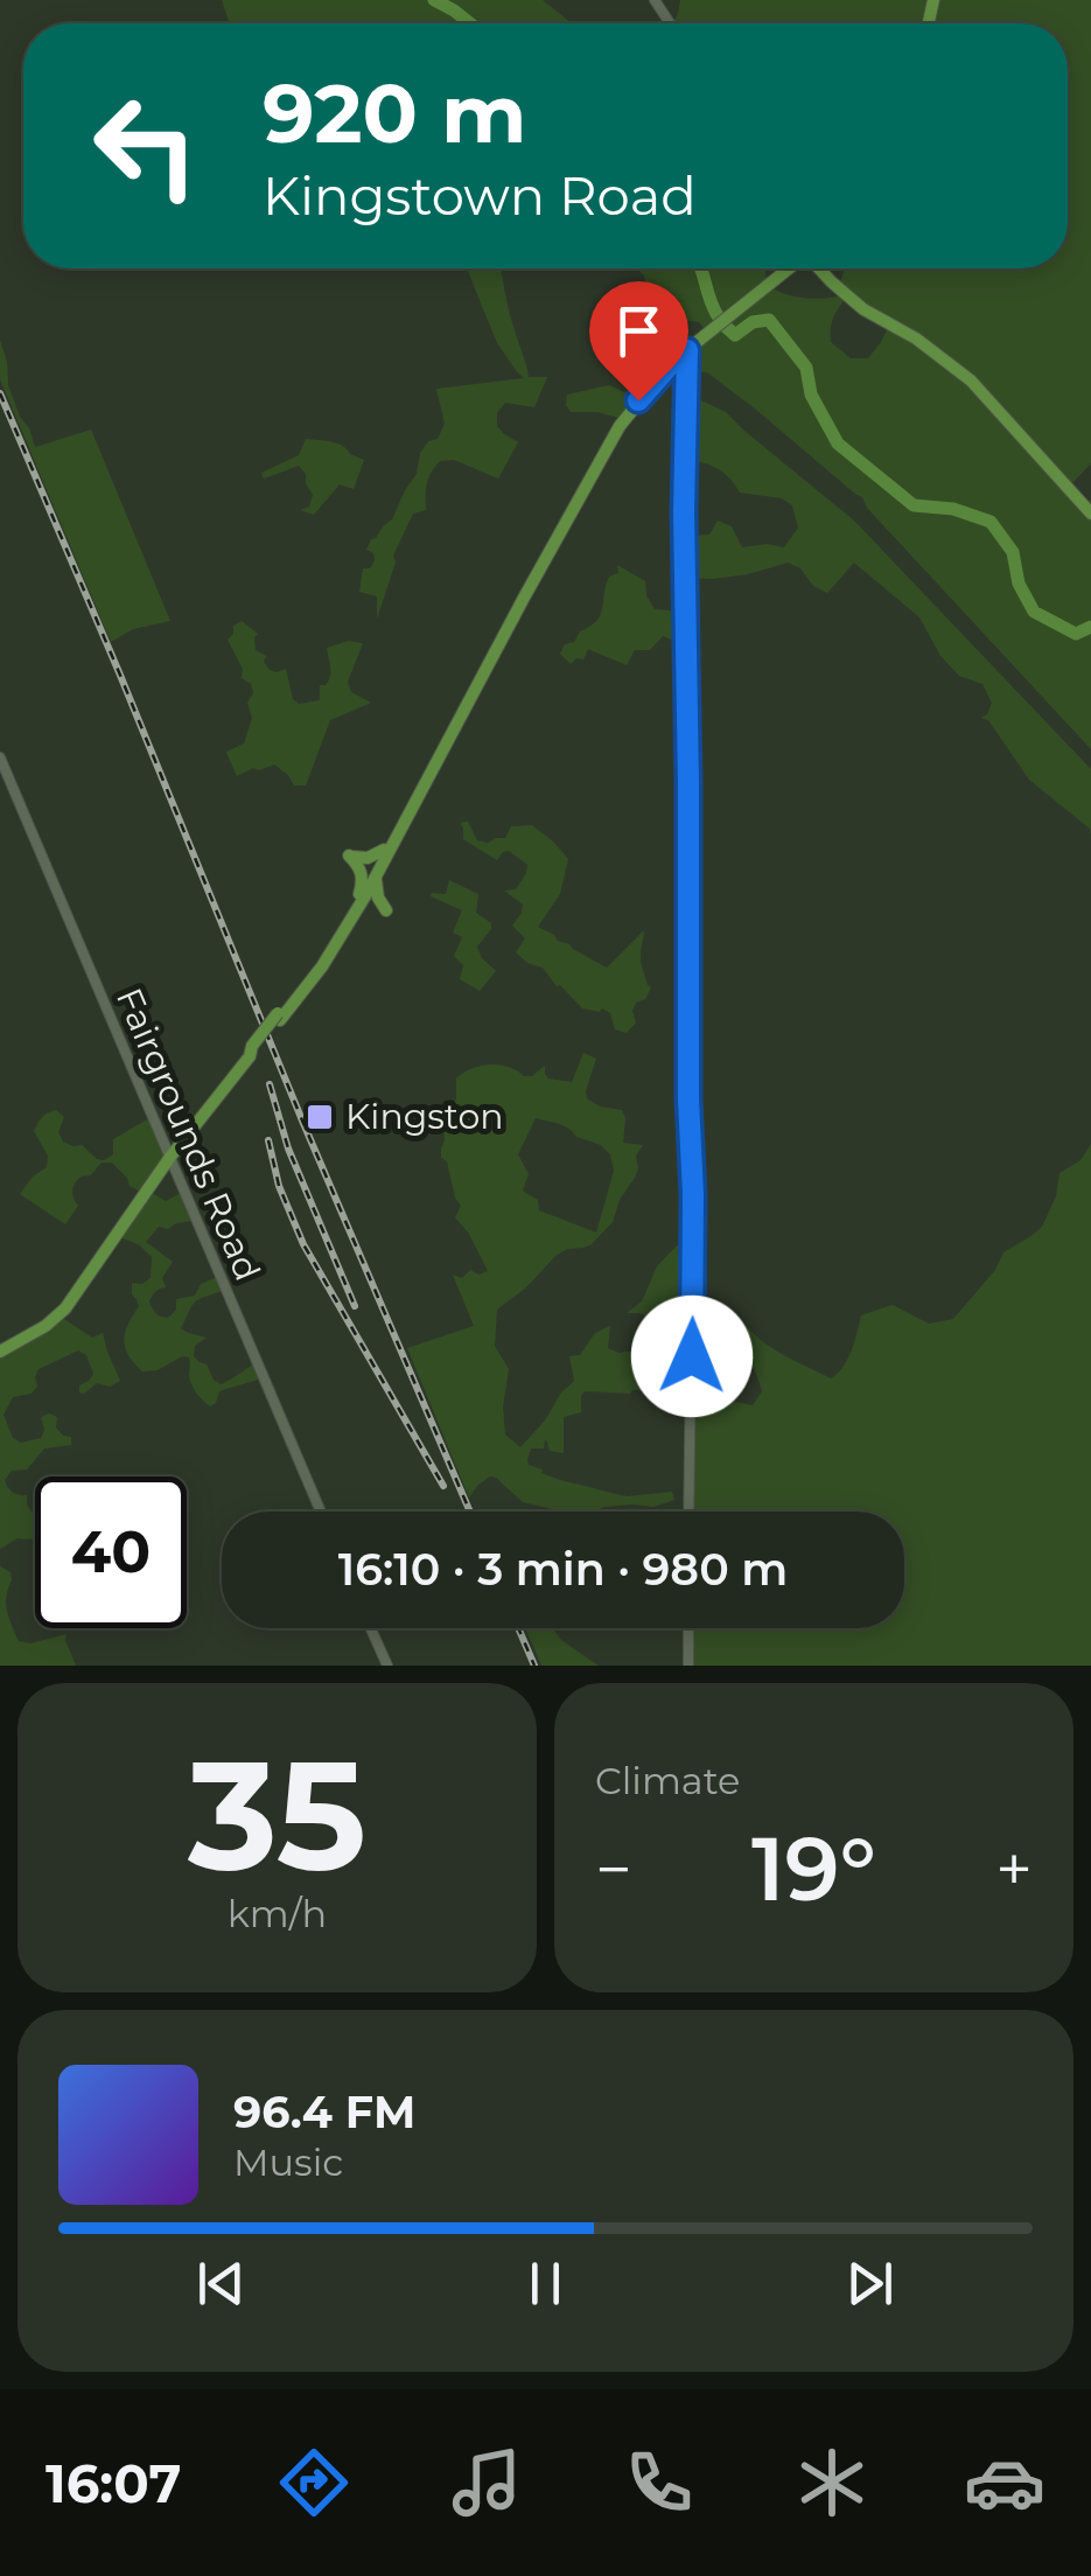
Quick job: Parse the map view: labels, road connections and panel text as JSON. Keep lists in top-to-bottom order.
{
  "streets": {
    "street": ["Fairgrounds Road"]
  },
  "places": {
    "transit": ["Kingston"]
  },
  "page": {
    "turn": ["920 m", "Kingstown Road"],
    "limit": "40",
    "trip": "16:10 · 3 min · 980 m",
    "tile": [
      ["35", "km/h"],
      "Climate"
    ],
    "heat": ["−", "19°", "+"],
    "song": ["96.4 FM", "Music"],
    "tabs": "16:07"
  }
}
